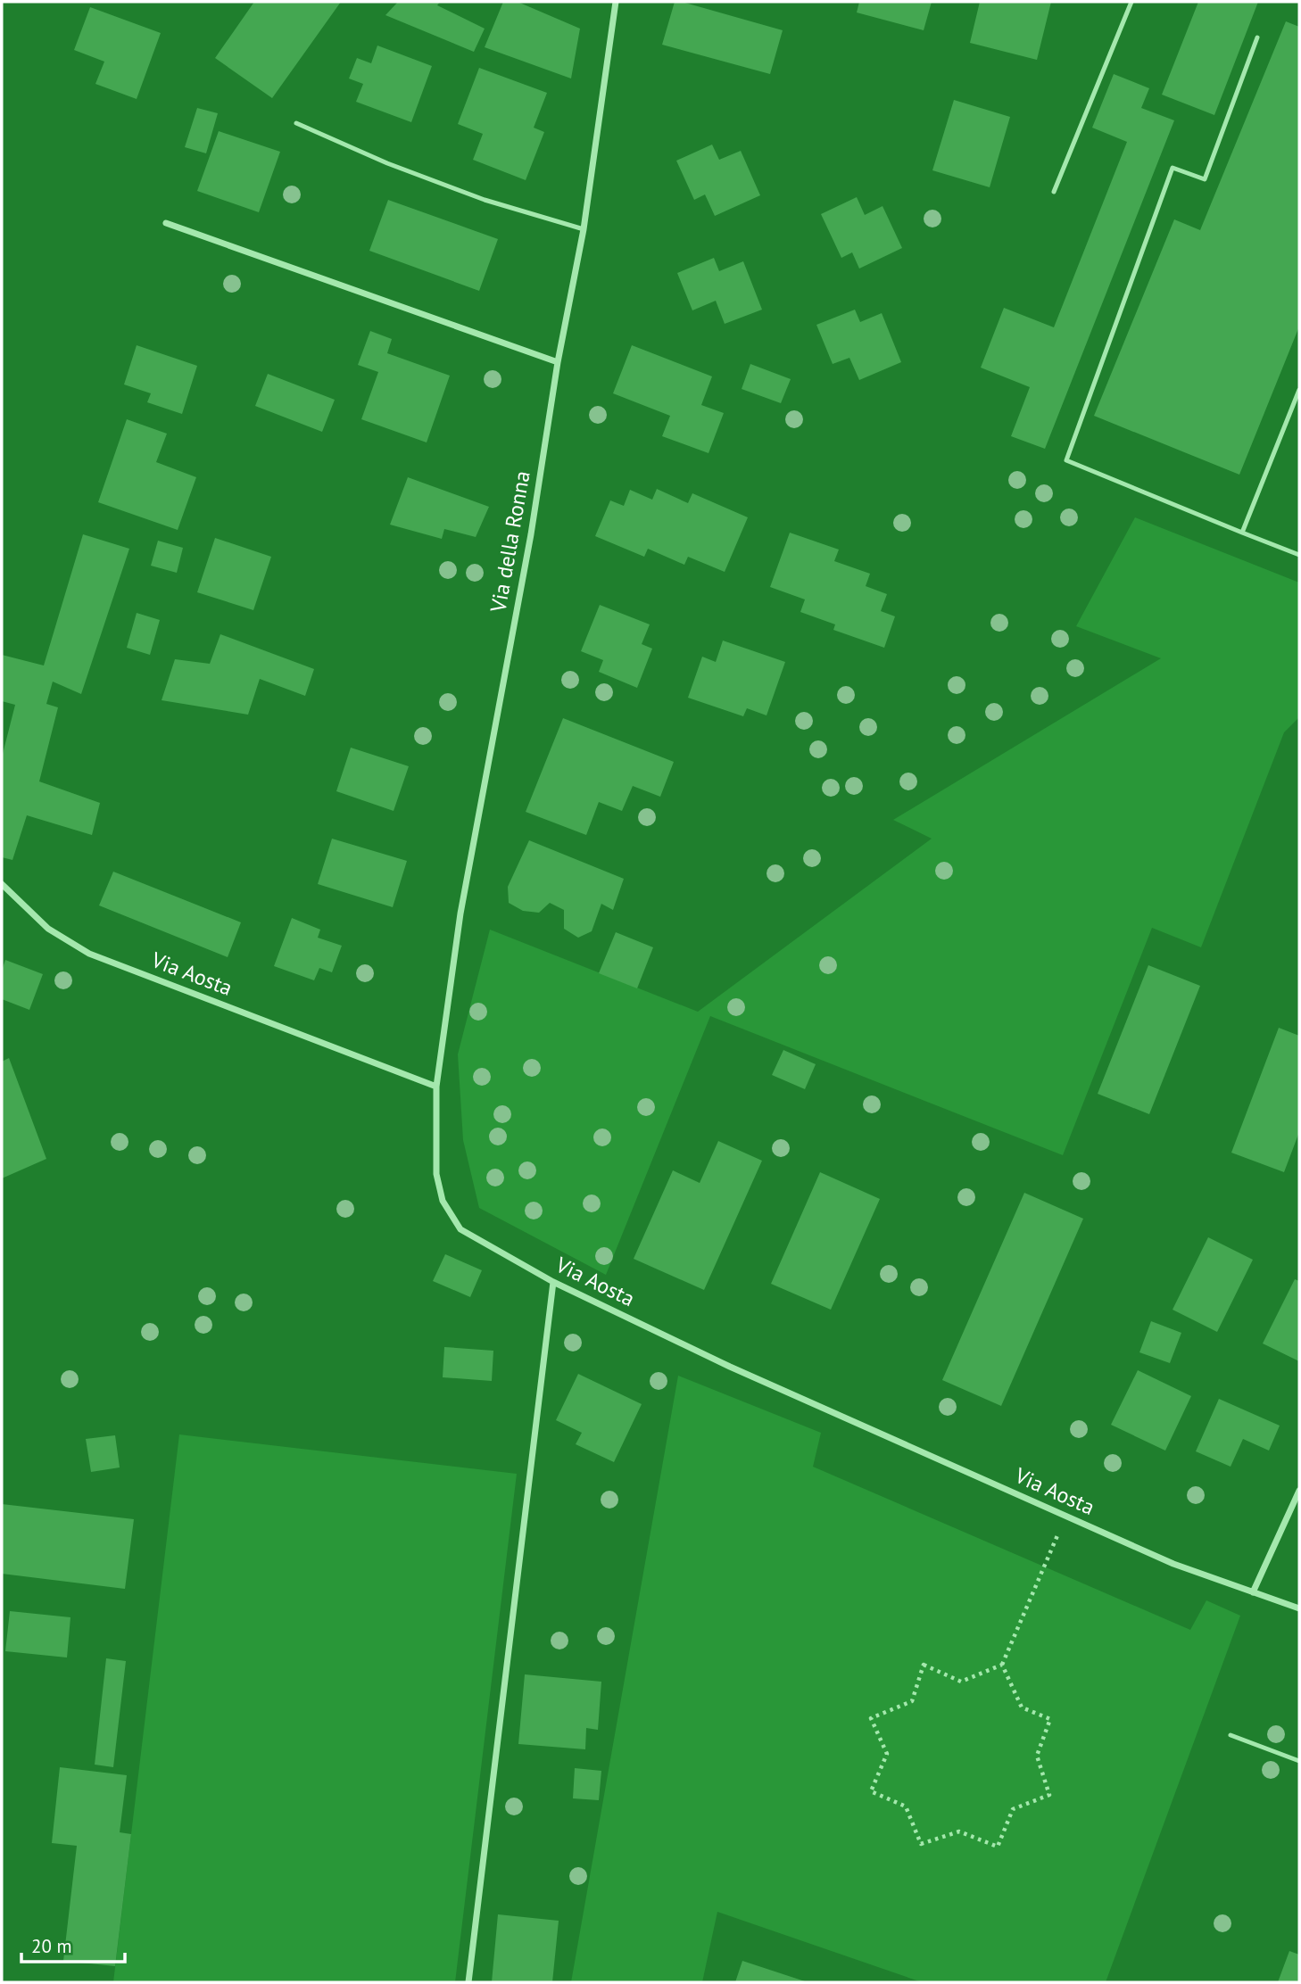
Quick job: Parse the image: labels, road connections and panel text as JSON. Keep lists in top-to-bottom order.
{
  "streets": {
    "street": ["Via della Ronna", "Via Aosta"]
  },
  "crossings": [
    ["Via della Ronna", "Via Aosta"]
  ],
  "scale_bar": "20 m"
}
